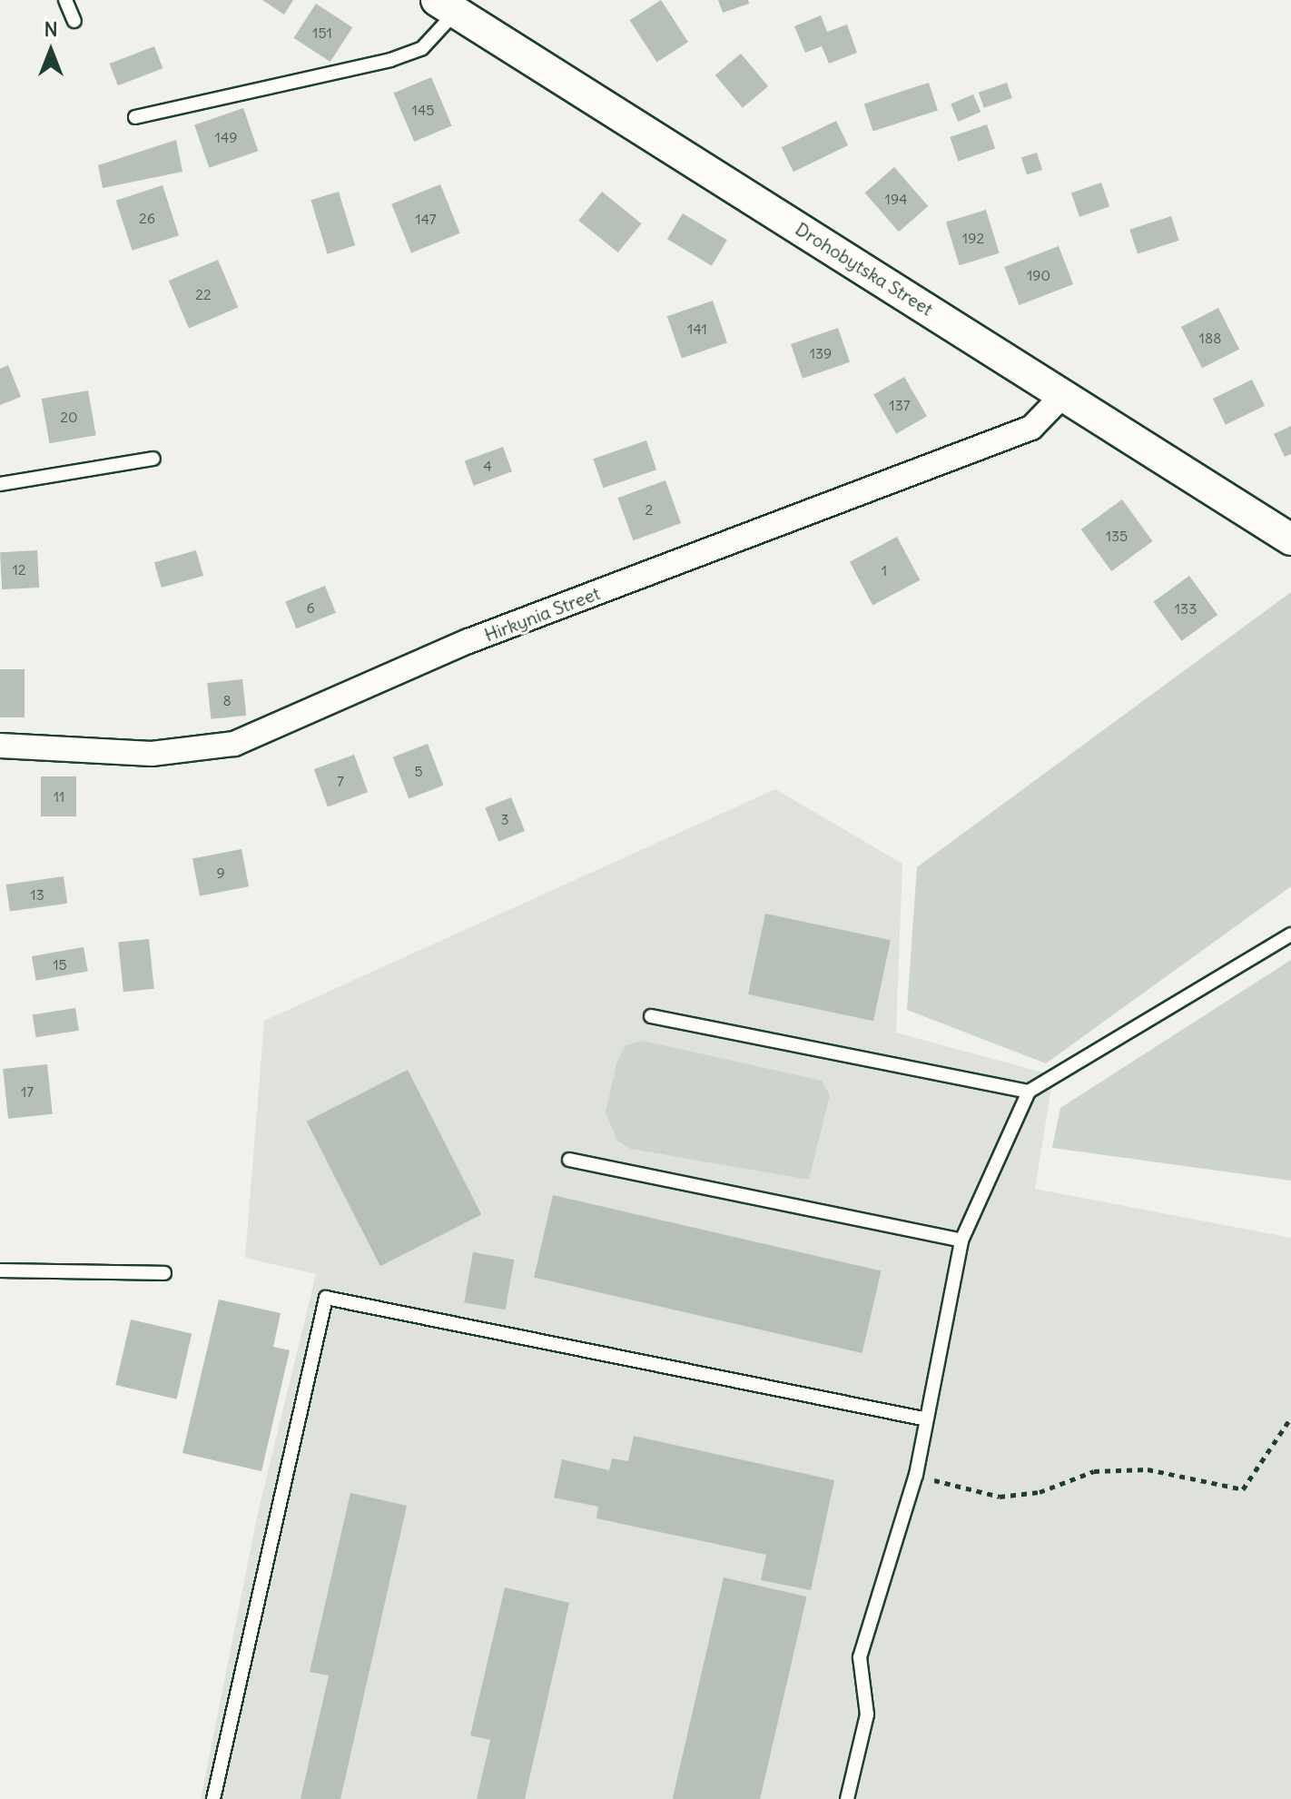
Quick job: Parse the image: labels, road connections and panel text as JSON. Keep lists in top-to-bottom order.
{
  "streets": {
    "street": ["Drohobytska Street", "Hirkynia Street"]
  },
  "crossings": [
    ["Drohobytska Street", "Hirkynia Street"]
  ],
  "house_numbers": [
    "151",
    "145",
    "149",
    "194",
    "26",
    "147",
    "192",
    "190",
    "22",
    "141",
    "188",
    "139",
    "137",
    "20",
    "4",
    "2",
    "135",
    "12",
    "1",
    "6",
    "133",
    "8",
    "5",
    "7",
    "11",
    "3",
    "9",
    "13",
    "15",
    "17"
  ],
  "north": "top"
}
